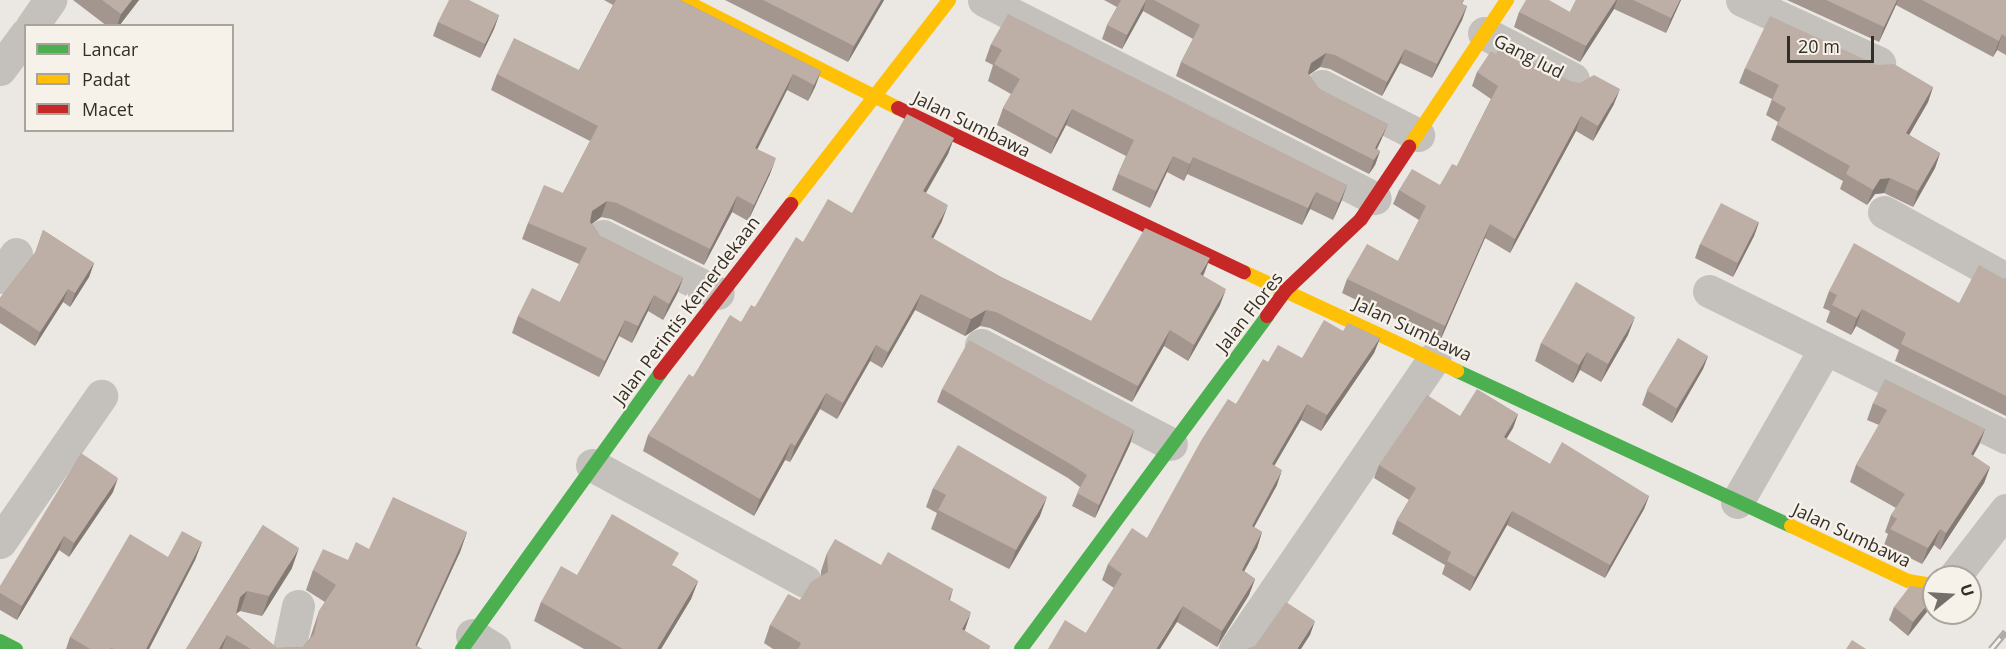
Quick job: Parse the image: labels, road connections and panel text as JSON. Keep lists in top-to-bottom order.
{
  "streets": {
    "street": [
      "Gang Iud",
      "Jalan Sumbawa",
      "Jalan Perintis Kemerdekaan",
      "Jalan Flores"
    ]
  },
  "crossings": [
    ["Gang Iud", "Jalan Flores"],
    ["Jalan Sumbawa", "Jalan Perintis Kemerdekaan"],
    ["Jalan Sumbawa", "Jalan Flores"]
  ],
  "legend": ["Lancar", "Padat", "Macet"],
  "scale_bar": "20 m",
  "north": "right"
}
